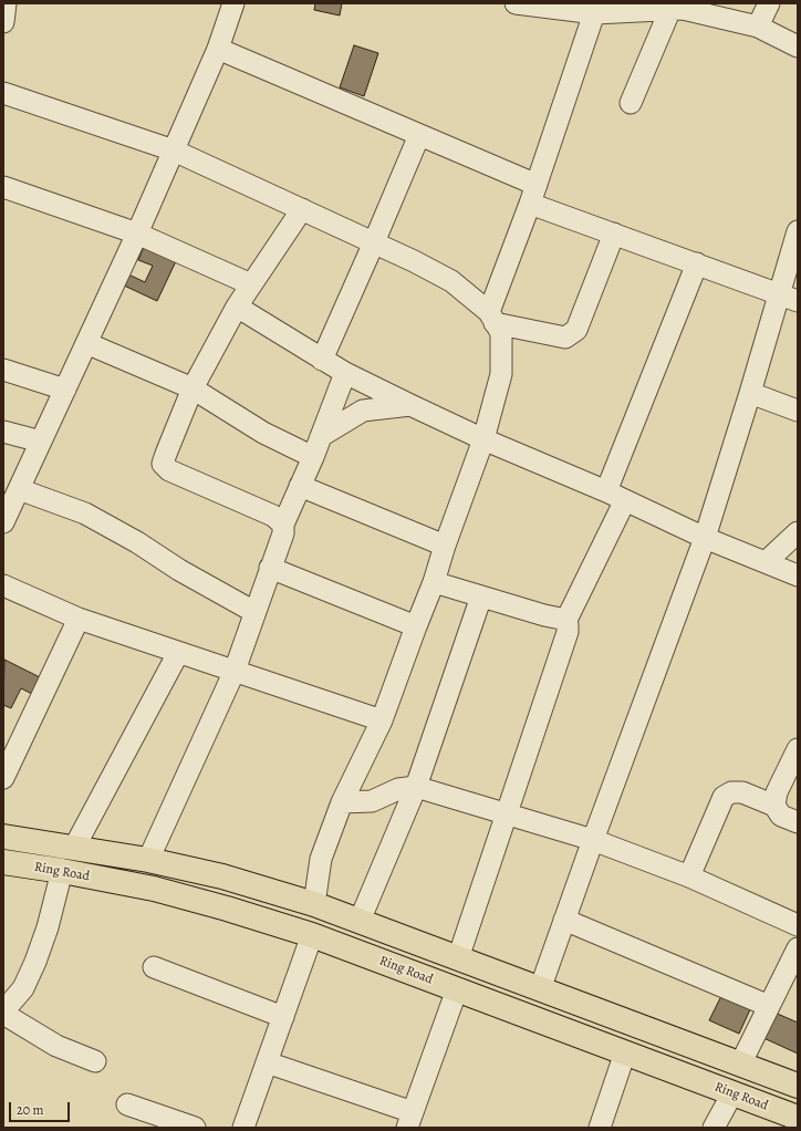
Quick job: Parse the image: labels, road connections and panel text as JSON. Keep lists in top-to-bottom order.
{
  "streets": {
    "main road": ["Ring Road"]
  },
  "scale_bar": "20 m"
}
